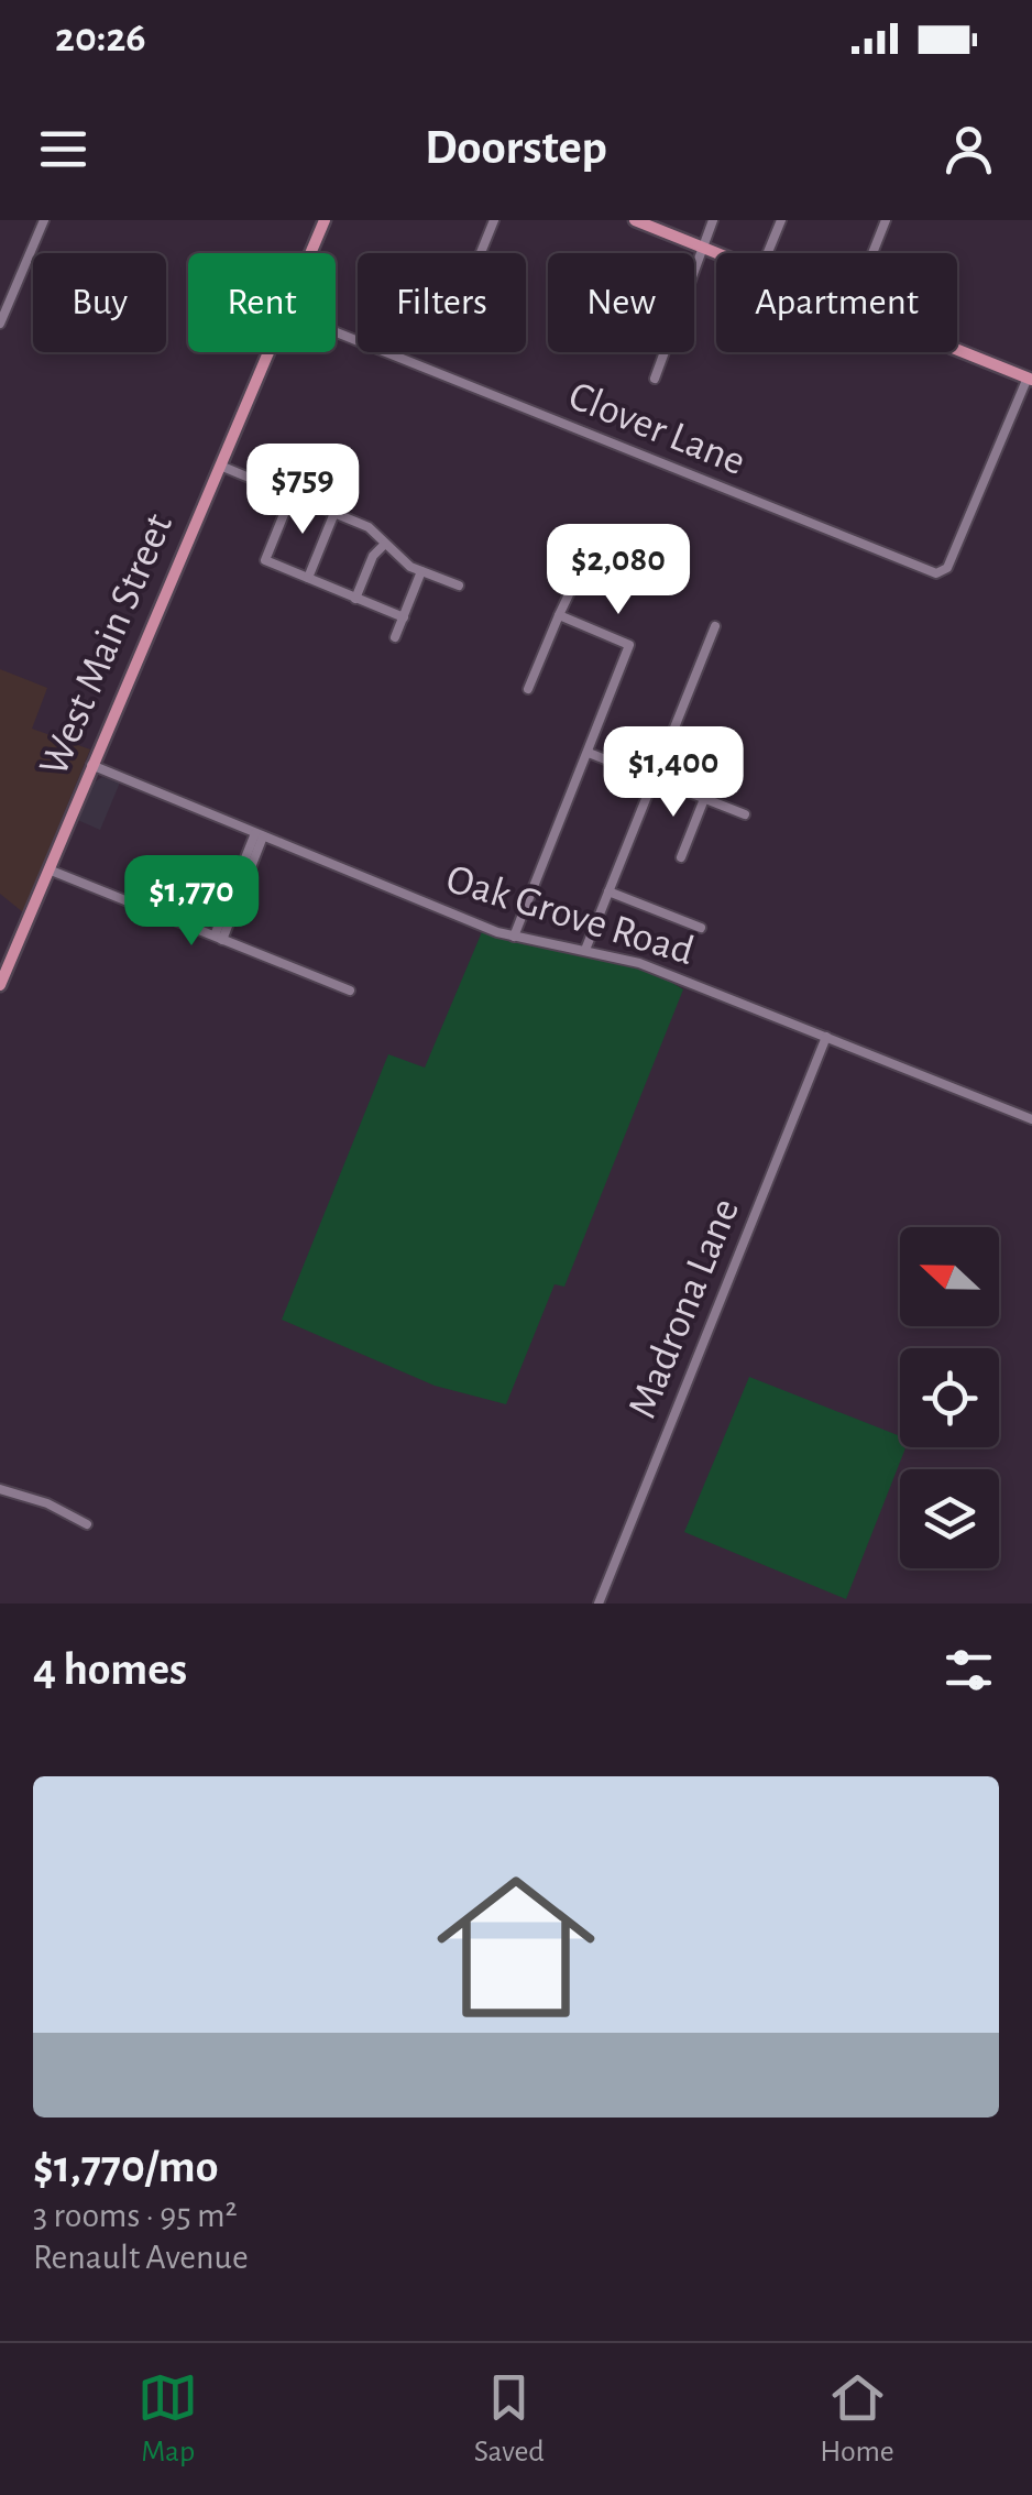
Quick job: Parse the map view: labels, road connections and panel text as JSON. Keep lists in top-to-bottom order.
{
  "streets": {
    "main road": ["West Main Street"],
    "street": ["Clover Lane", "Oak Grove Road", "Madrona Lane"]
  },
  "crossings": [
    ["West Main Street", "Oak Grove Road"],
    ["Oak Grove Road", "Madrona Lane"]
  ],
  "north": "left",
  "page": {
    "status": "20:26",
    "header": "Doorstep",
    "chip": [
      "Buy",
      "Rent",
      "Filters",
      "New",
      "Apartment"
    ],
    "price": [
      "$759",
      "$2,080",
      "$1,400",
      "$1,770"
    ],
    "heading": "4 homes",
    "list": [
      {
        "name": "$1,770/mo",
        "note": "3 rooms · 95 m² · Renault Avenue"
      }
    ],
    "tabs": ["Map", "Saved", "Home"]
  }
}
